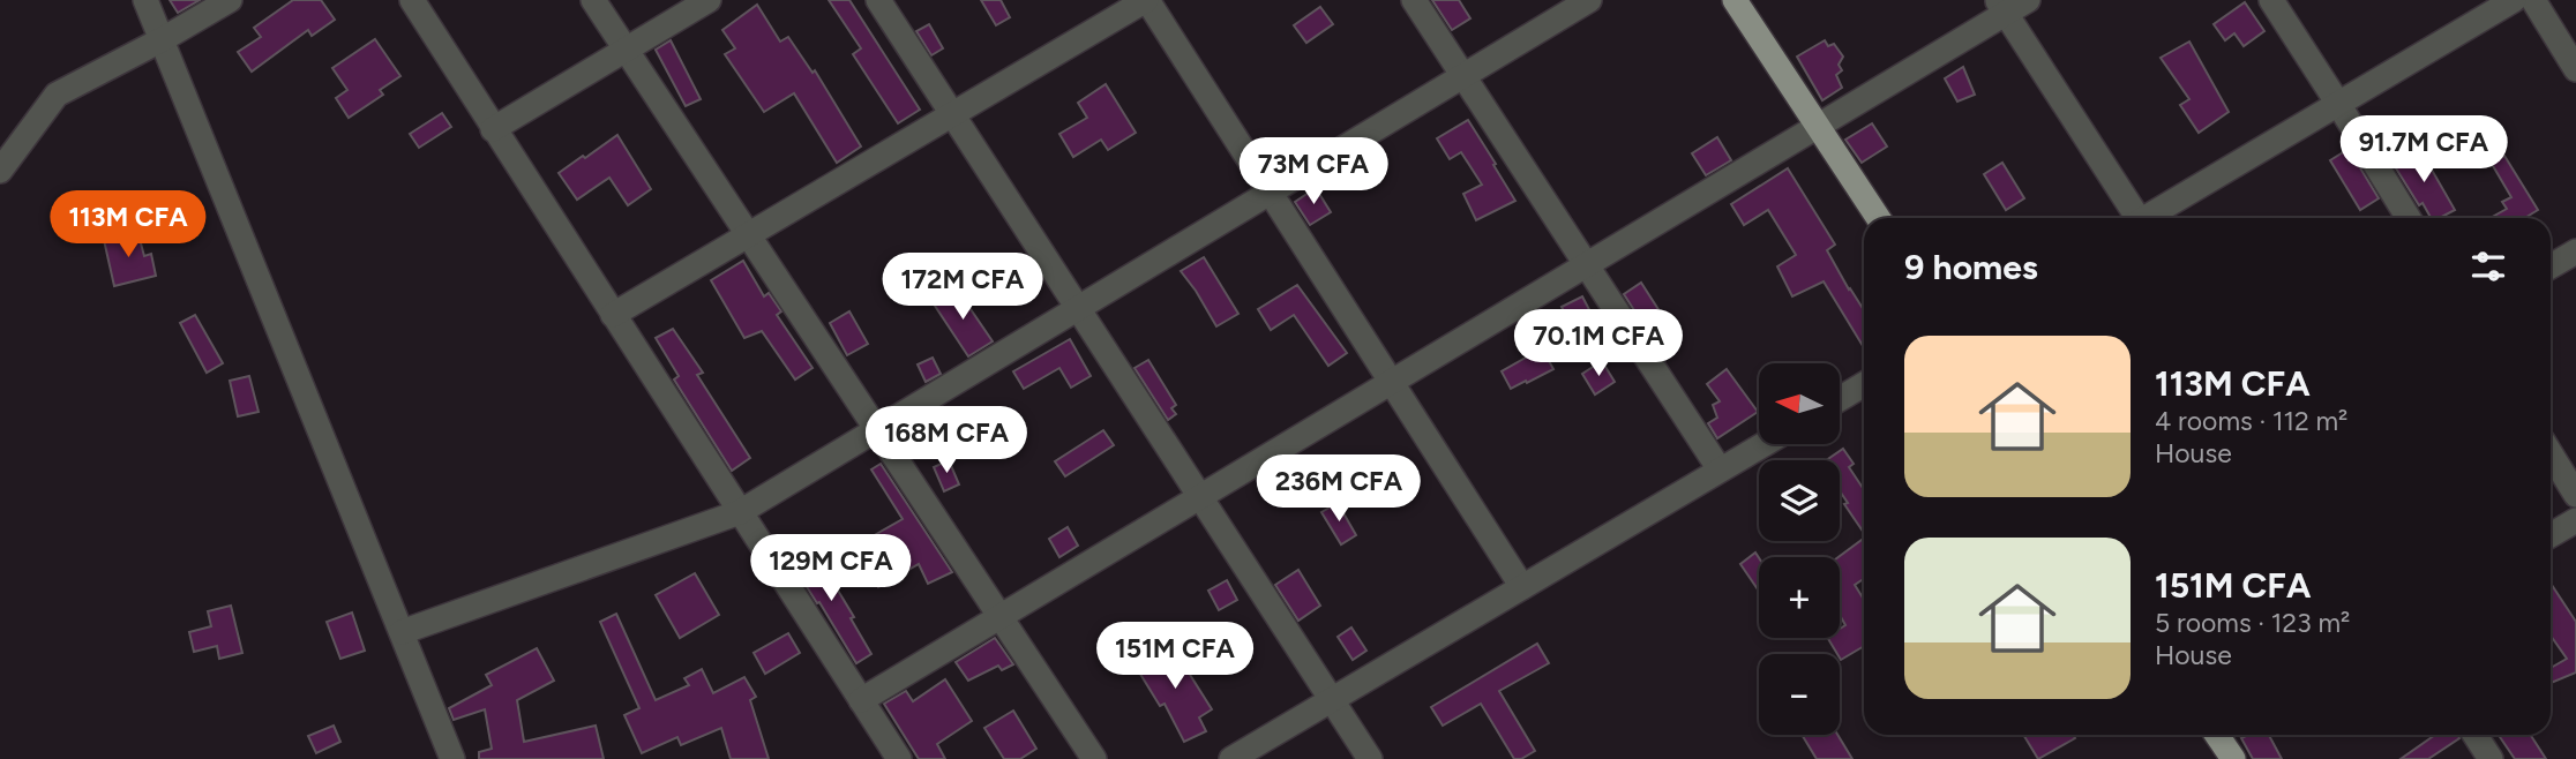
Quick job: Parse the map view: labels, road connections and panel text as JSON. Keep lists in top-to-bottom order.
{
  "north": "left",
  "page": {
    "price": [
      "91.7M CFA",
      "73M CFA",
      "113M CFA",
      "172M CFA",
      "70.1M CFA",
      "168M CFA",
      "236M CFA",
      "129M CFA",
      "151M CFA"
    ],
    "heading": "9 homes",
    "list": [
      {
        "name": "113M CFA",
        "note": "4 rooms · 112 m² · House"
      },
      {
        "name": "151M CFA",
        "note": "5 rooms · 123 m² · House"
      }
    ],
    "map_buttons": ["+", "−"]
  }
}
